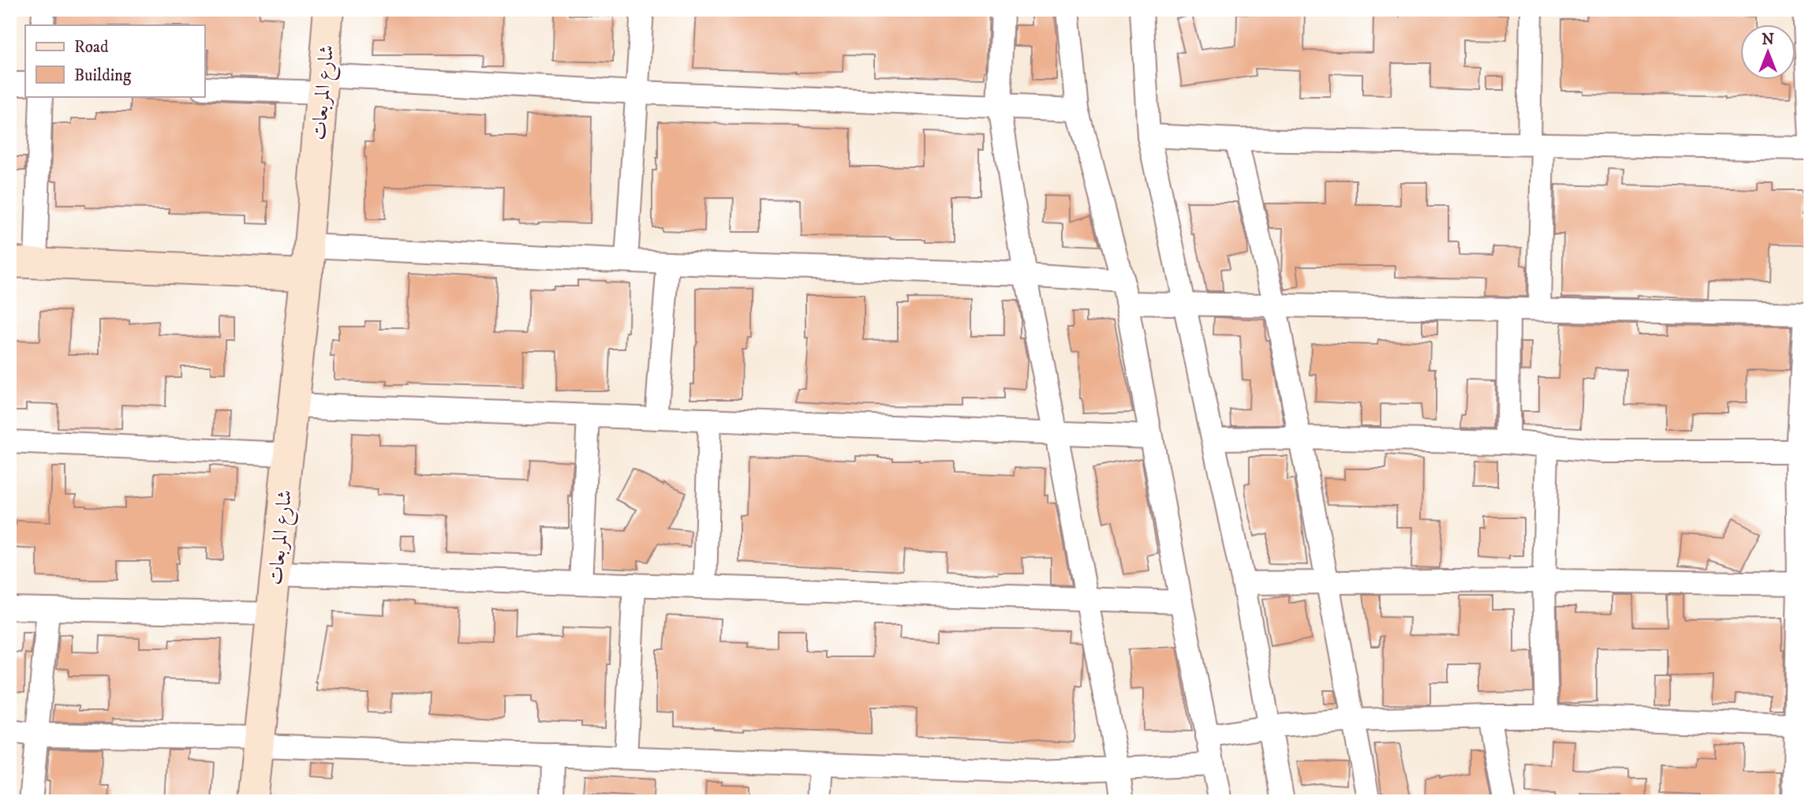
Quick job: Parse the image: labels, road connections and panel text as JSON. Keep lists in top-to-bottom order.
{
  "streets": {
    "street": ["شارع المربعات"]
  },
  "legend": ["Road", "Building"],
  "north": "top"
}
